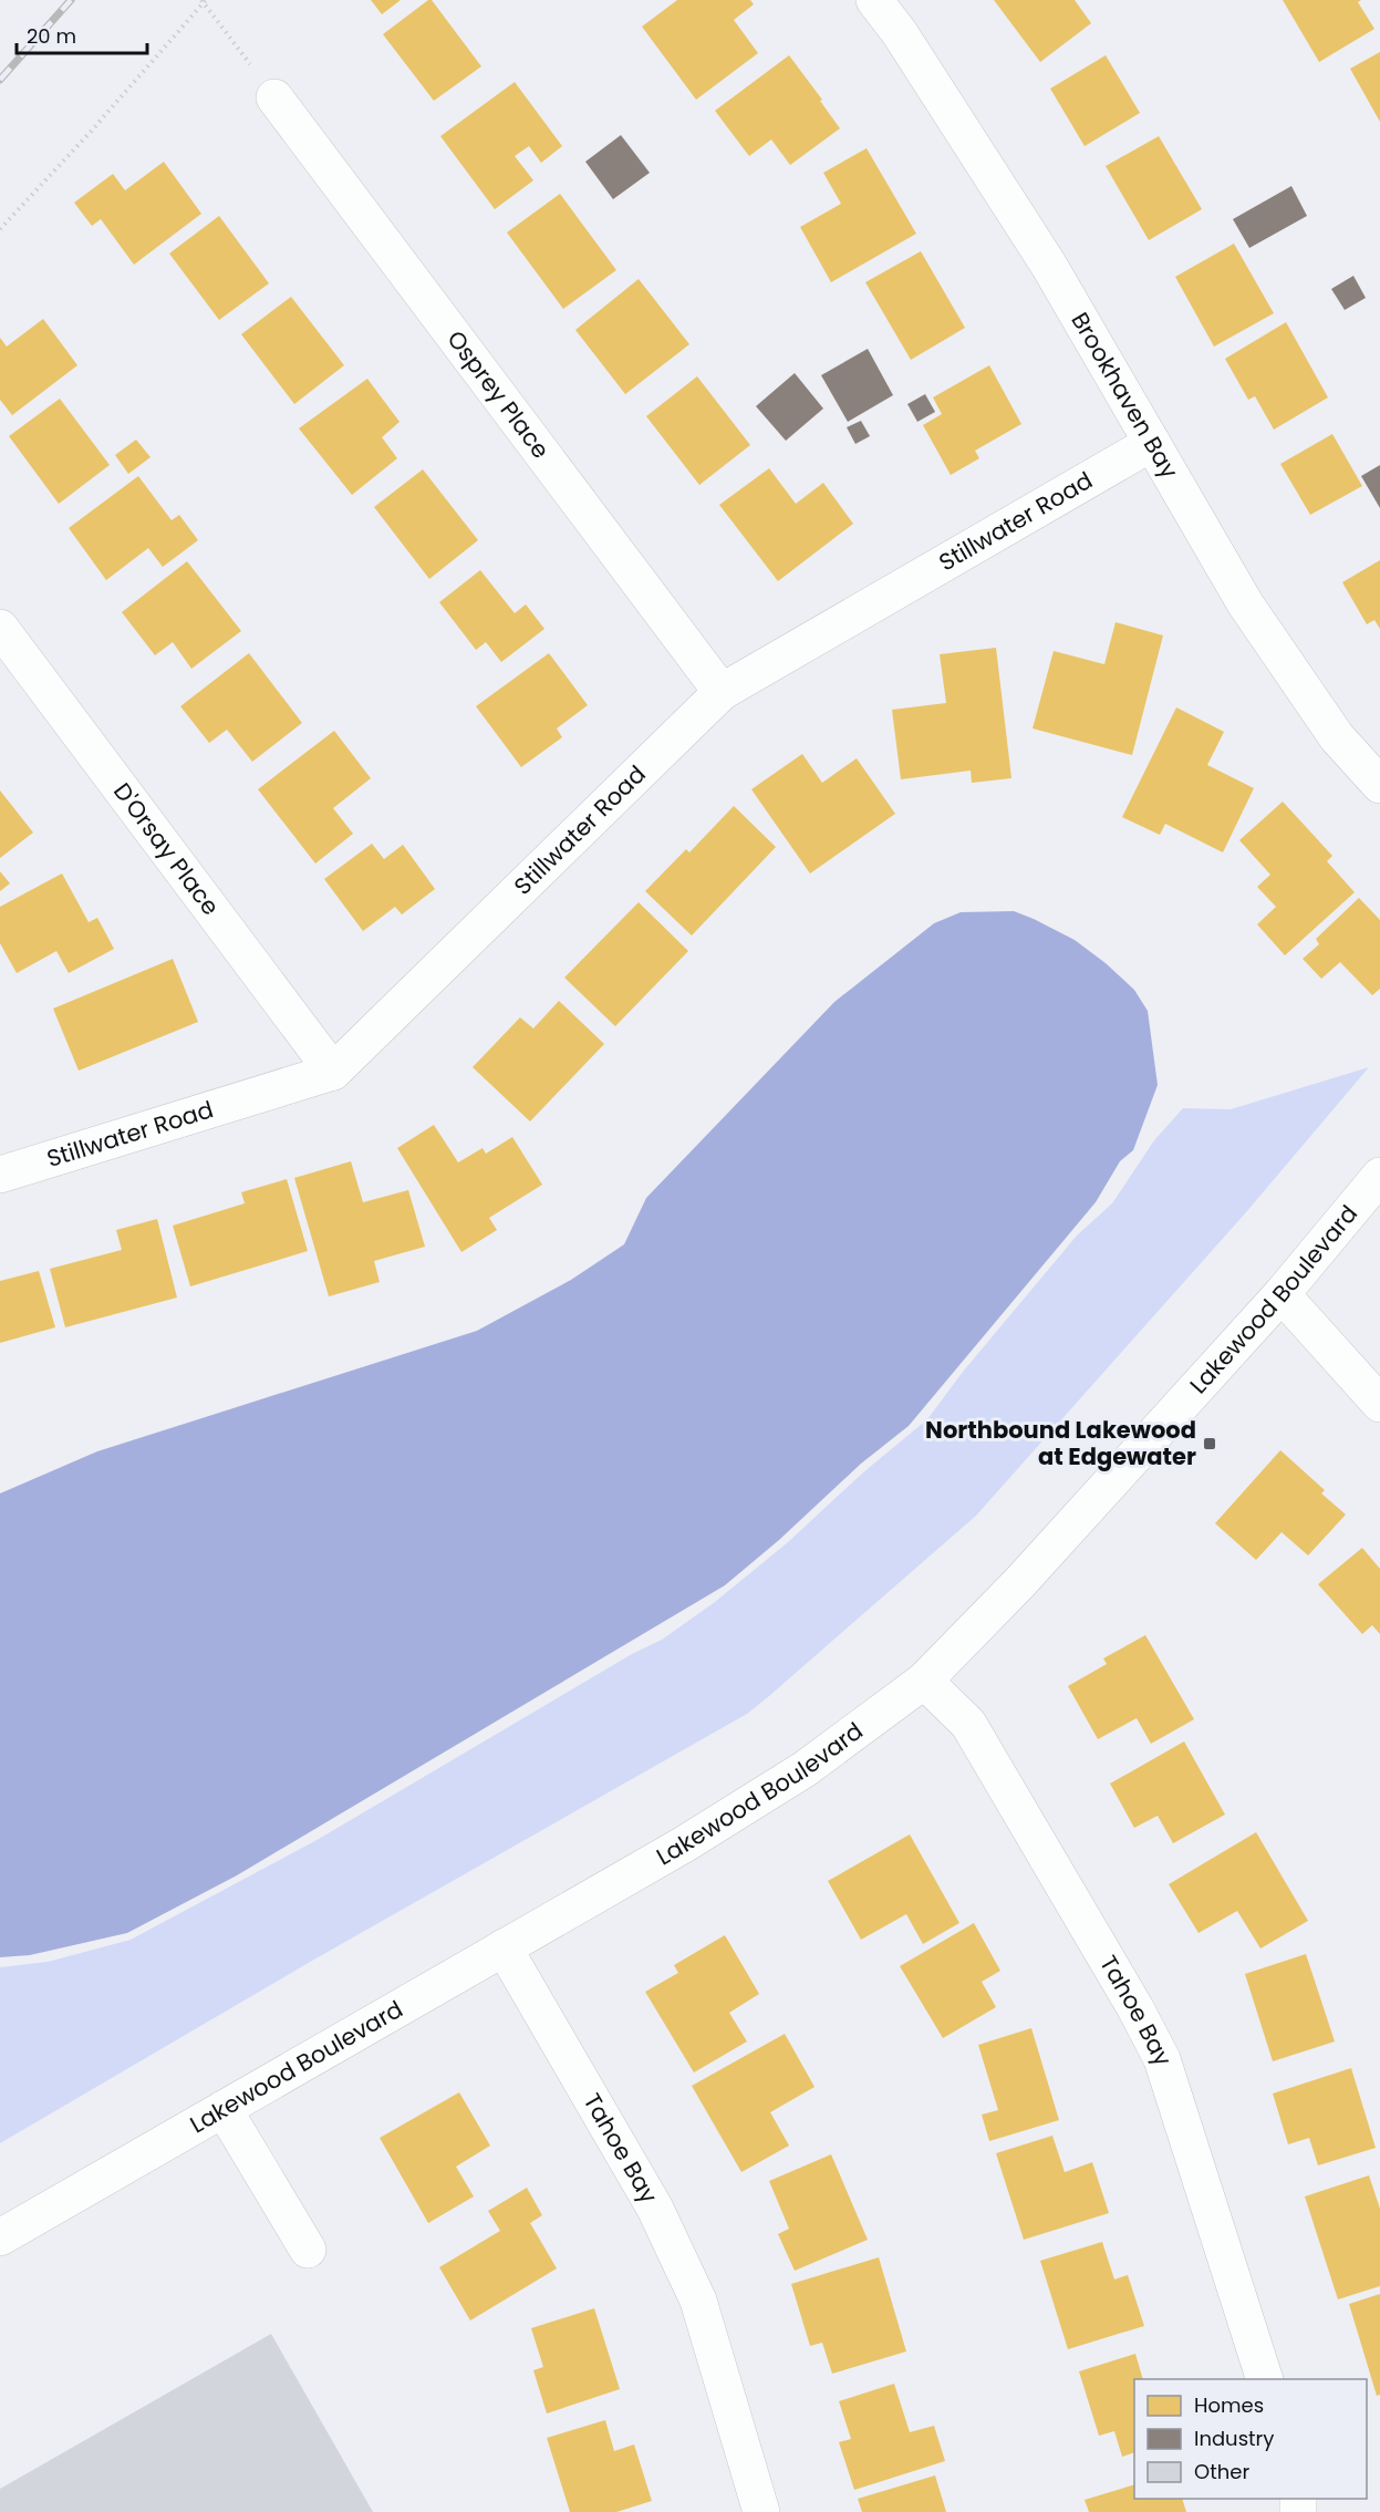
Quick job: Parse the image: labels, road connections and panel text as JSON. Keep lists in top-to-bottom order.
{
  "streets": {
    "street": [
      "Osprey Place",
      "Brookhaven Bay",
      "Stillwater Road",
      "D'Orsay Place",
      "Lakewood Boulevard",
      "Tahoe Bay"
    ]
  },
  "crossings": [
    ["Osprey Place", "Stillwater Road"],
    ["Brookhaven Bay", "Stillwater Road"],
    ["Stillwater Road", "D'Orsay Place"],
    ["Lakewood Boulevard", "Tahoe Bay"]
  ],
  "places": {
    "transit": ["Northbound Lakewood at Edgewater"]
  },
  "legend": ["Homes", "Industry", "Other"],
  "scale_bar": "20 m"
}
